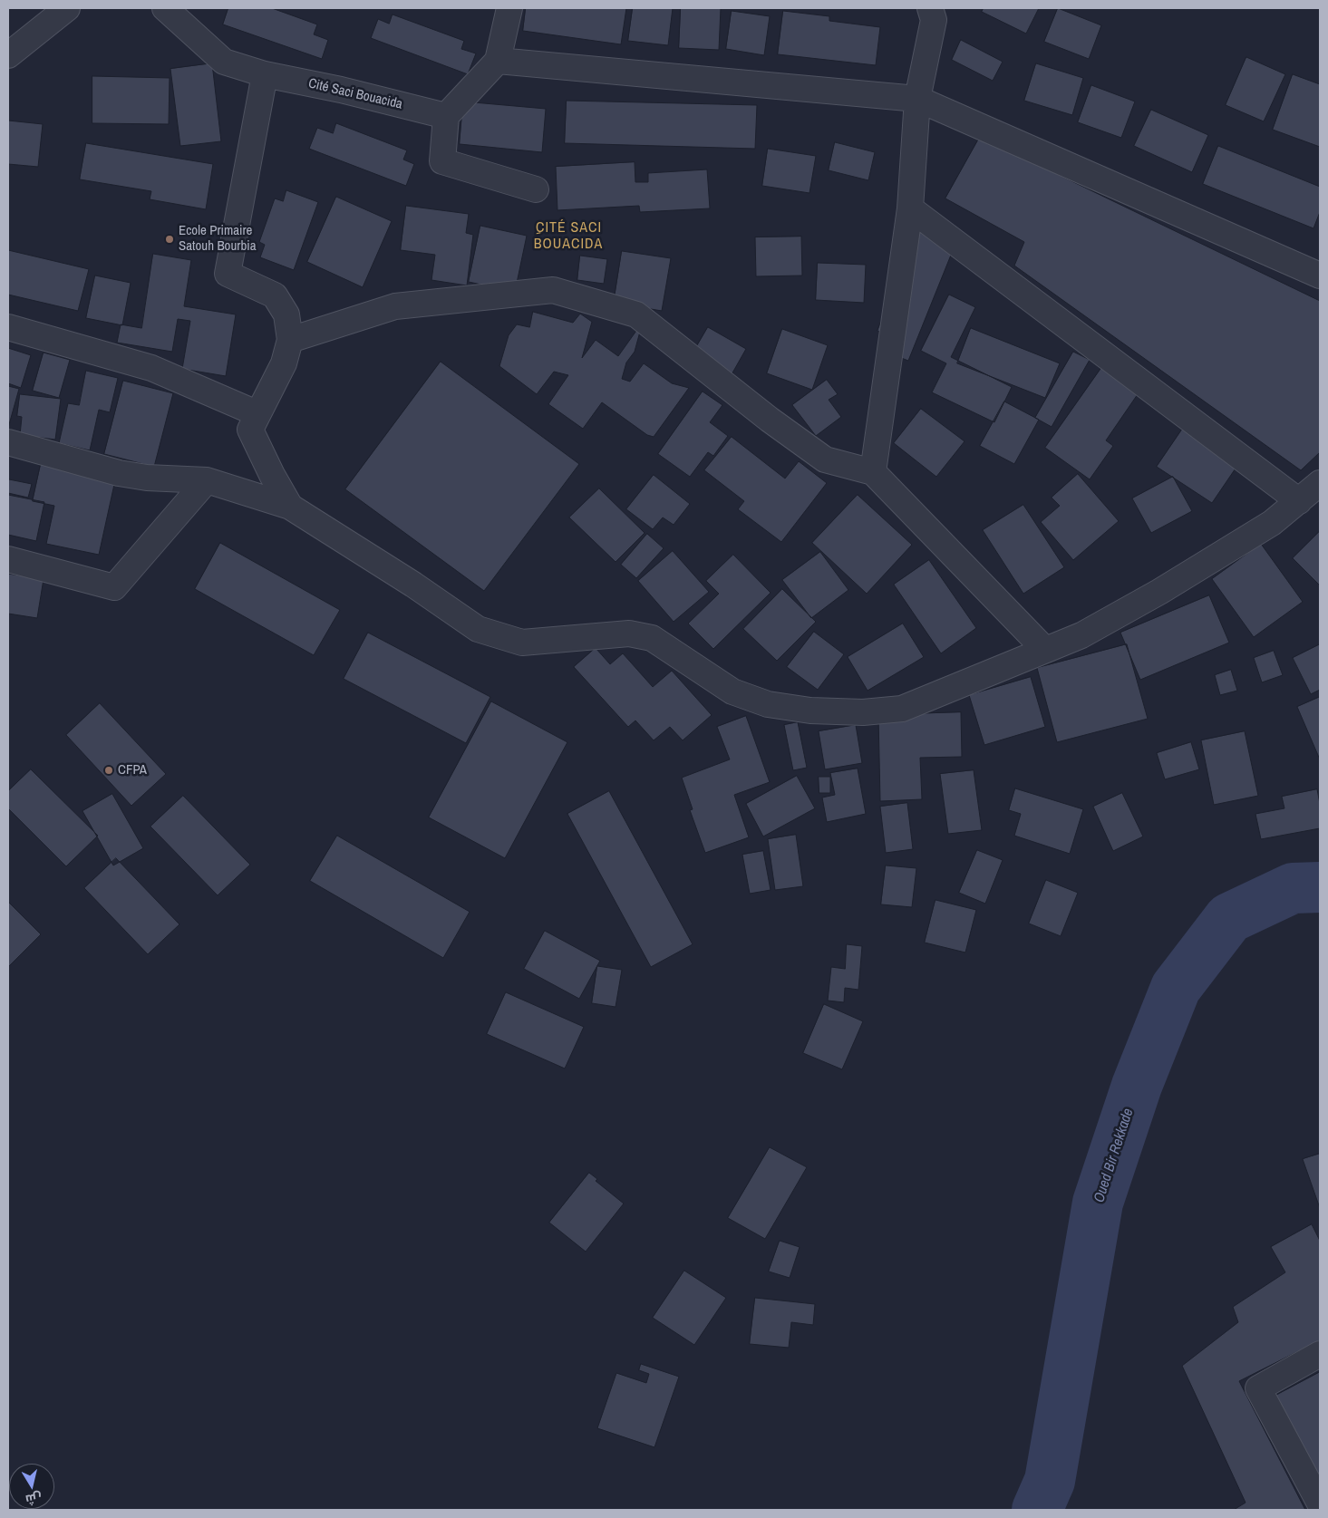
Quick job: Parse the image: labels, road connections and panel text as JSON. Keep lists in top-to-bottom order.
{
  "streets": {
    "street": ["Cité Saci Bouacida"]
  },
  "districts": ["ِCITÉ SACI BOUACIDA"],
  "water": ["Oued Bir Rekkade"],
  "places": ["Ecole Primaire Satouh Bourbia", "CFPA"],
  "north": "bottom"
}
